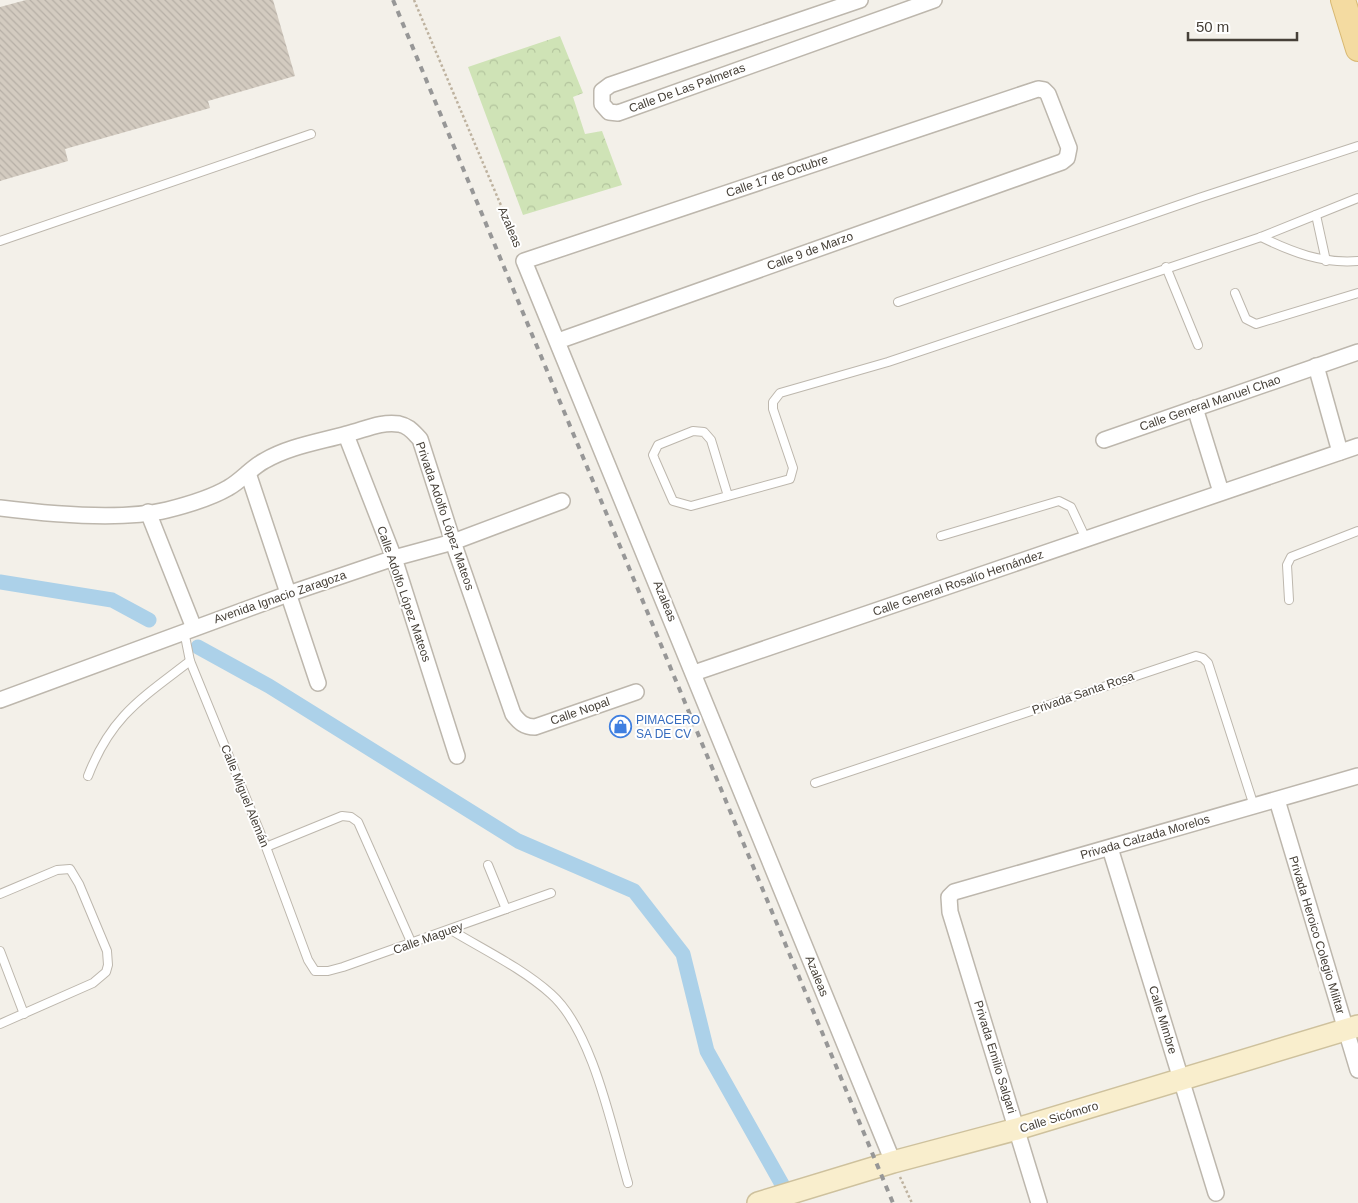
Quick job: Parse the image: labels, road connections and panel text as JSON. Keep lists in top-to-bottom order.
{
  "streets": {
    "street": [
      "Calle De Las Palmeras",
      "Calle 17 de Octubre",
      "Azaleas",
      "Calle 9 de Marzo",
      "Calle General Manuel Chao",
      "Privada Adolfo López Mateos",
      "Calle General Rosalío Hernández",
      "Calle Adolfo López Mateos",
      "Avenida Ignacio Zaragoza",
      "Calle Nopal",
      "Calle Miguel Alemán",
      "Privada Calzada Morelos",
      "Privada Heroico Colegio Militar",
      "Calle Mimbre",
      "Privada Emilio Salgari",
      "Calle Sicómoro"
    ],
    "lane": ["Privada Santa Rosa", "Calle Maguey"]
  },
  "crossings": [
    ["Calle 17 de Octubre", "Azaleas"],
    ["Calle 17 de Octubre", "Calle 9 de Marzo"],
    ["Azaleas", "Calle 9 de Marzo"],
    ["Azaleas", "Calle General Rosalío Hernández"],
    ["Azaleas", "Calle Sicómoro"],
    ["Privada Adolfo López Mateos", "Calle Adolfo López Mateos"],
    ["Privada Adolfo López Mateos", "Avenida Ignacio Zaragoza"],
    ["Privada Adolfo López Mateos", "Calle Nopal"],
    ["Privada Adolfo López Mateos", "Calle Miguel Alemán"],
    ["Calle Adolfo López Mateos", "Avenida Ignacio Zaragoza"],
    ["Avenida Ignacio Zaragoza", "Calle Miguel Alemán"],
    ["Privada Santa Rosa", "Privada Calzada Morelos"],
    ["Calle Miguel Alemán", "Calle Maguey"],
    ["Privada Calzada Morelos", "Privada Heroico Colegio Militar"],
    ["Privada Calzada Morelos", "Calle Mimbre"],
    ["Privada Calzada Morelos", "Privada Emilio Salgari"],
    ["Privada Heroico Colegio Militar", "Calle Sicómoro"],
    ["Calle Mimbre", "Calle Sicómoro"],
    ["Privada Emilio Salgari", "Calle Sicómoro"]
  ],
  "places": {
    "shop": ["PIMACERO SA DE CV"]
  },
  "scale_bar": "50 m"
}
